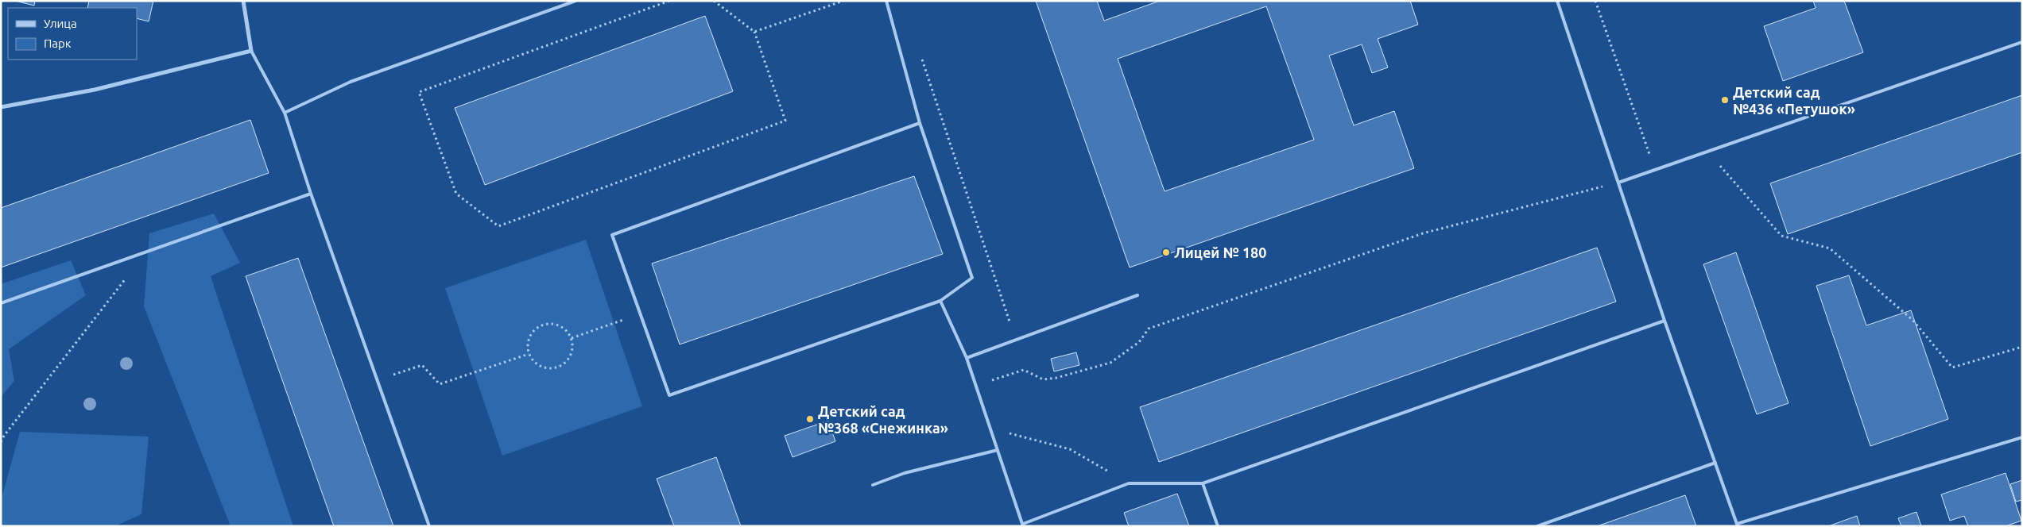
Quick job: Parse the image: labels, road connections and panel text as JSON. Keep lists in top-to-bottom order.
{
  "places": ["Детский сад №436 «Петушок»", "Лицей № 180", "Детский сад №368 «Снежинка»"],
  "legend": ["Улица", "Парк"]
}
